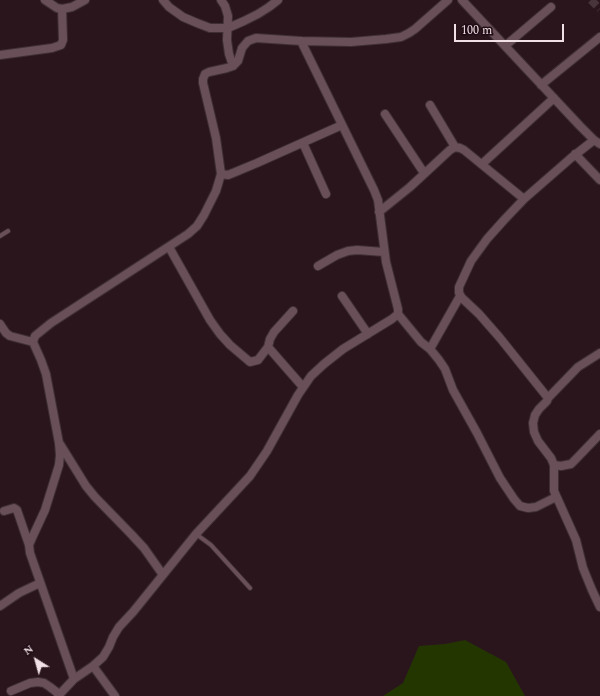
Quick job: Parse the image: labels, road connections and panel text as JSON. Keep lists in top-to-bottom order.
{
  "scale_bar": "100 m",
  "north": "top left"
}
